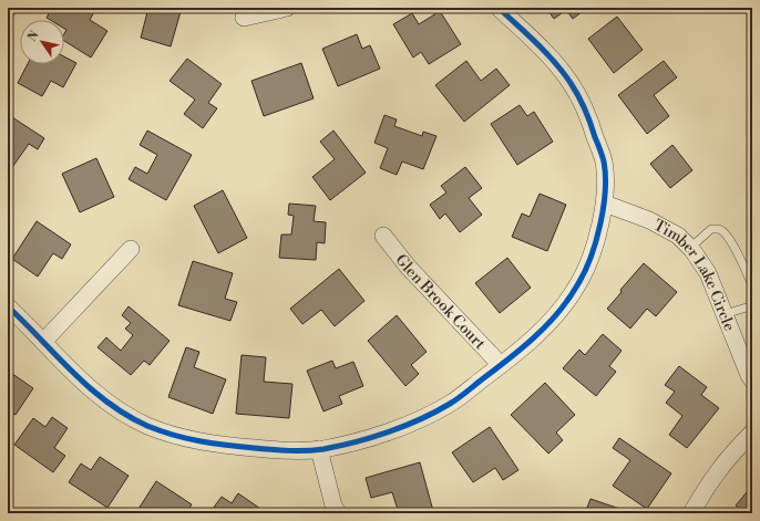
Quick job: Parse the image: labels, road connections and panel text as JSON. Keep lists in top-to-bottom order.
{
  "streets": {
    "street": ["Timber Lake Circle", "Glen Brook Court"]
  },
  "north": "top left"
}
